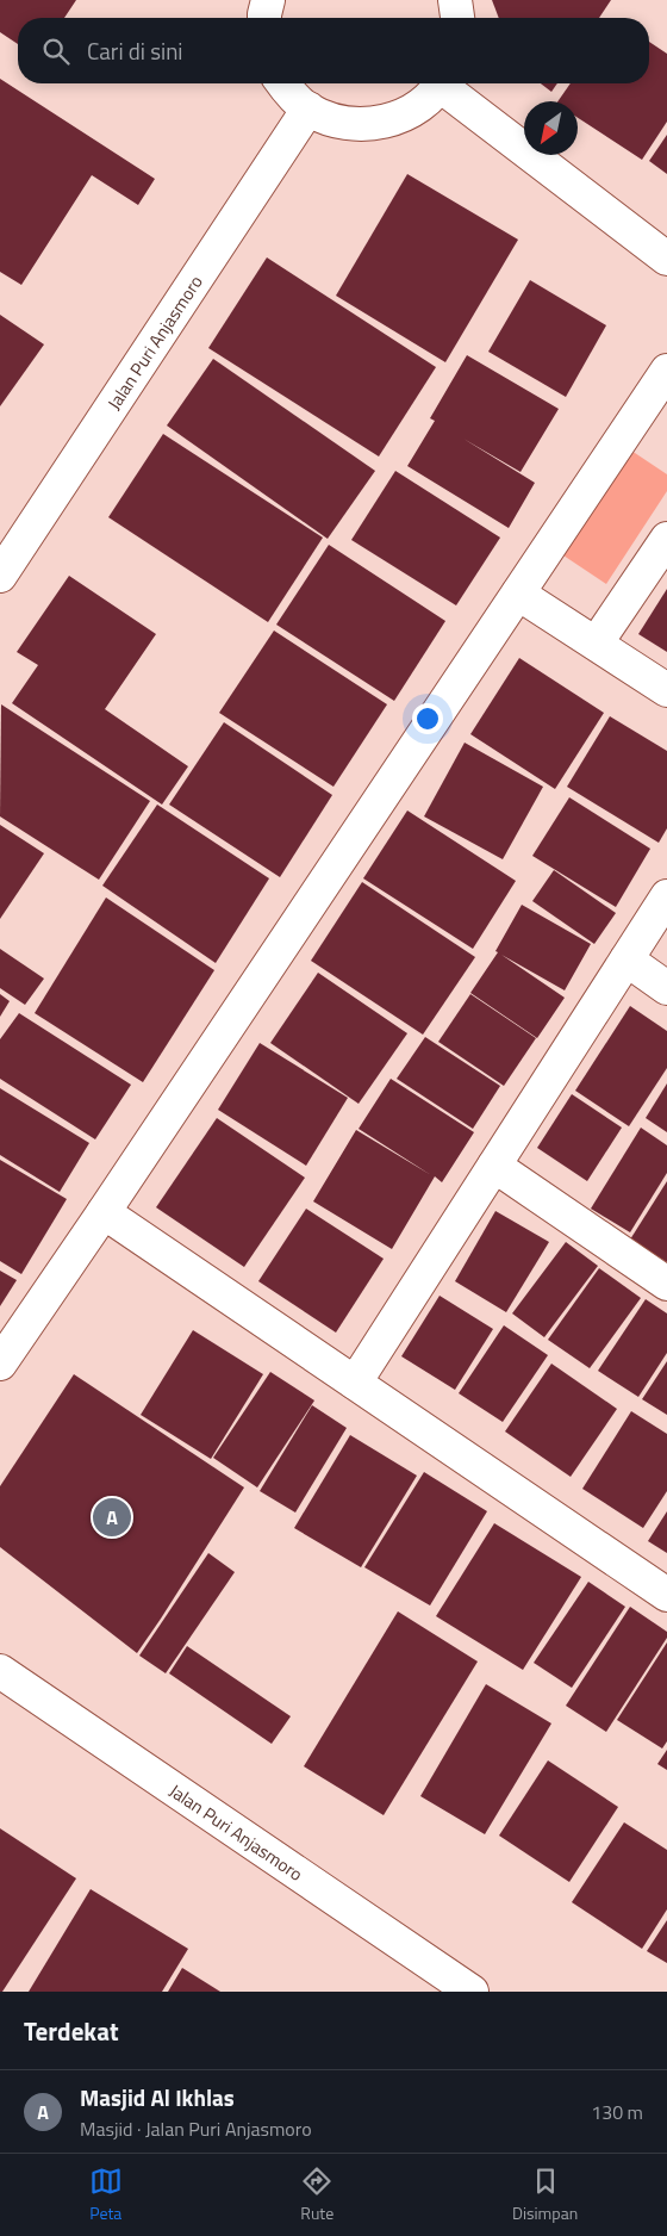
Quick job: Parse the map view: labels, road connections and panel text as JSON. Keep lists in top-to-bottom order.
{
  "streets": {
    "street": ["Jalan Puri Anjasmoro"]
  },
  "north": "bottom left",
  "page": {
    "search": "Cari di sini",
    "pins": "A",
    "heading": "Terdekat",
    "list": [
      {
        "mark": "A",
        "name": "Masjid Al Ikhlas",
        "note": "Masjid · Jalan Puri Anjasmoro",
        "value": "130 m"
      }
    ],
    "nav": ["Peta", "Rute", "Disimpan"]
  }
}
